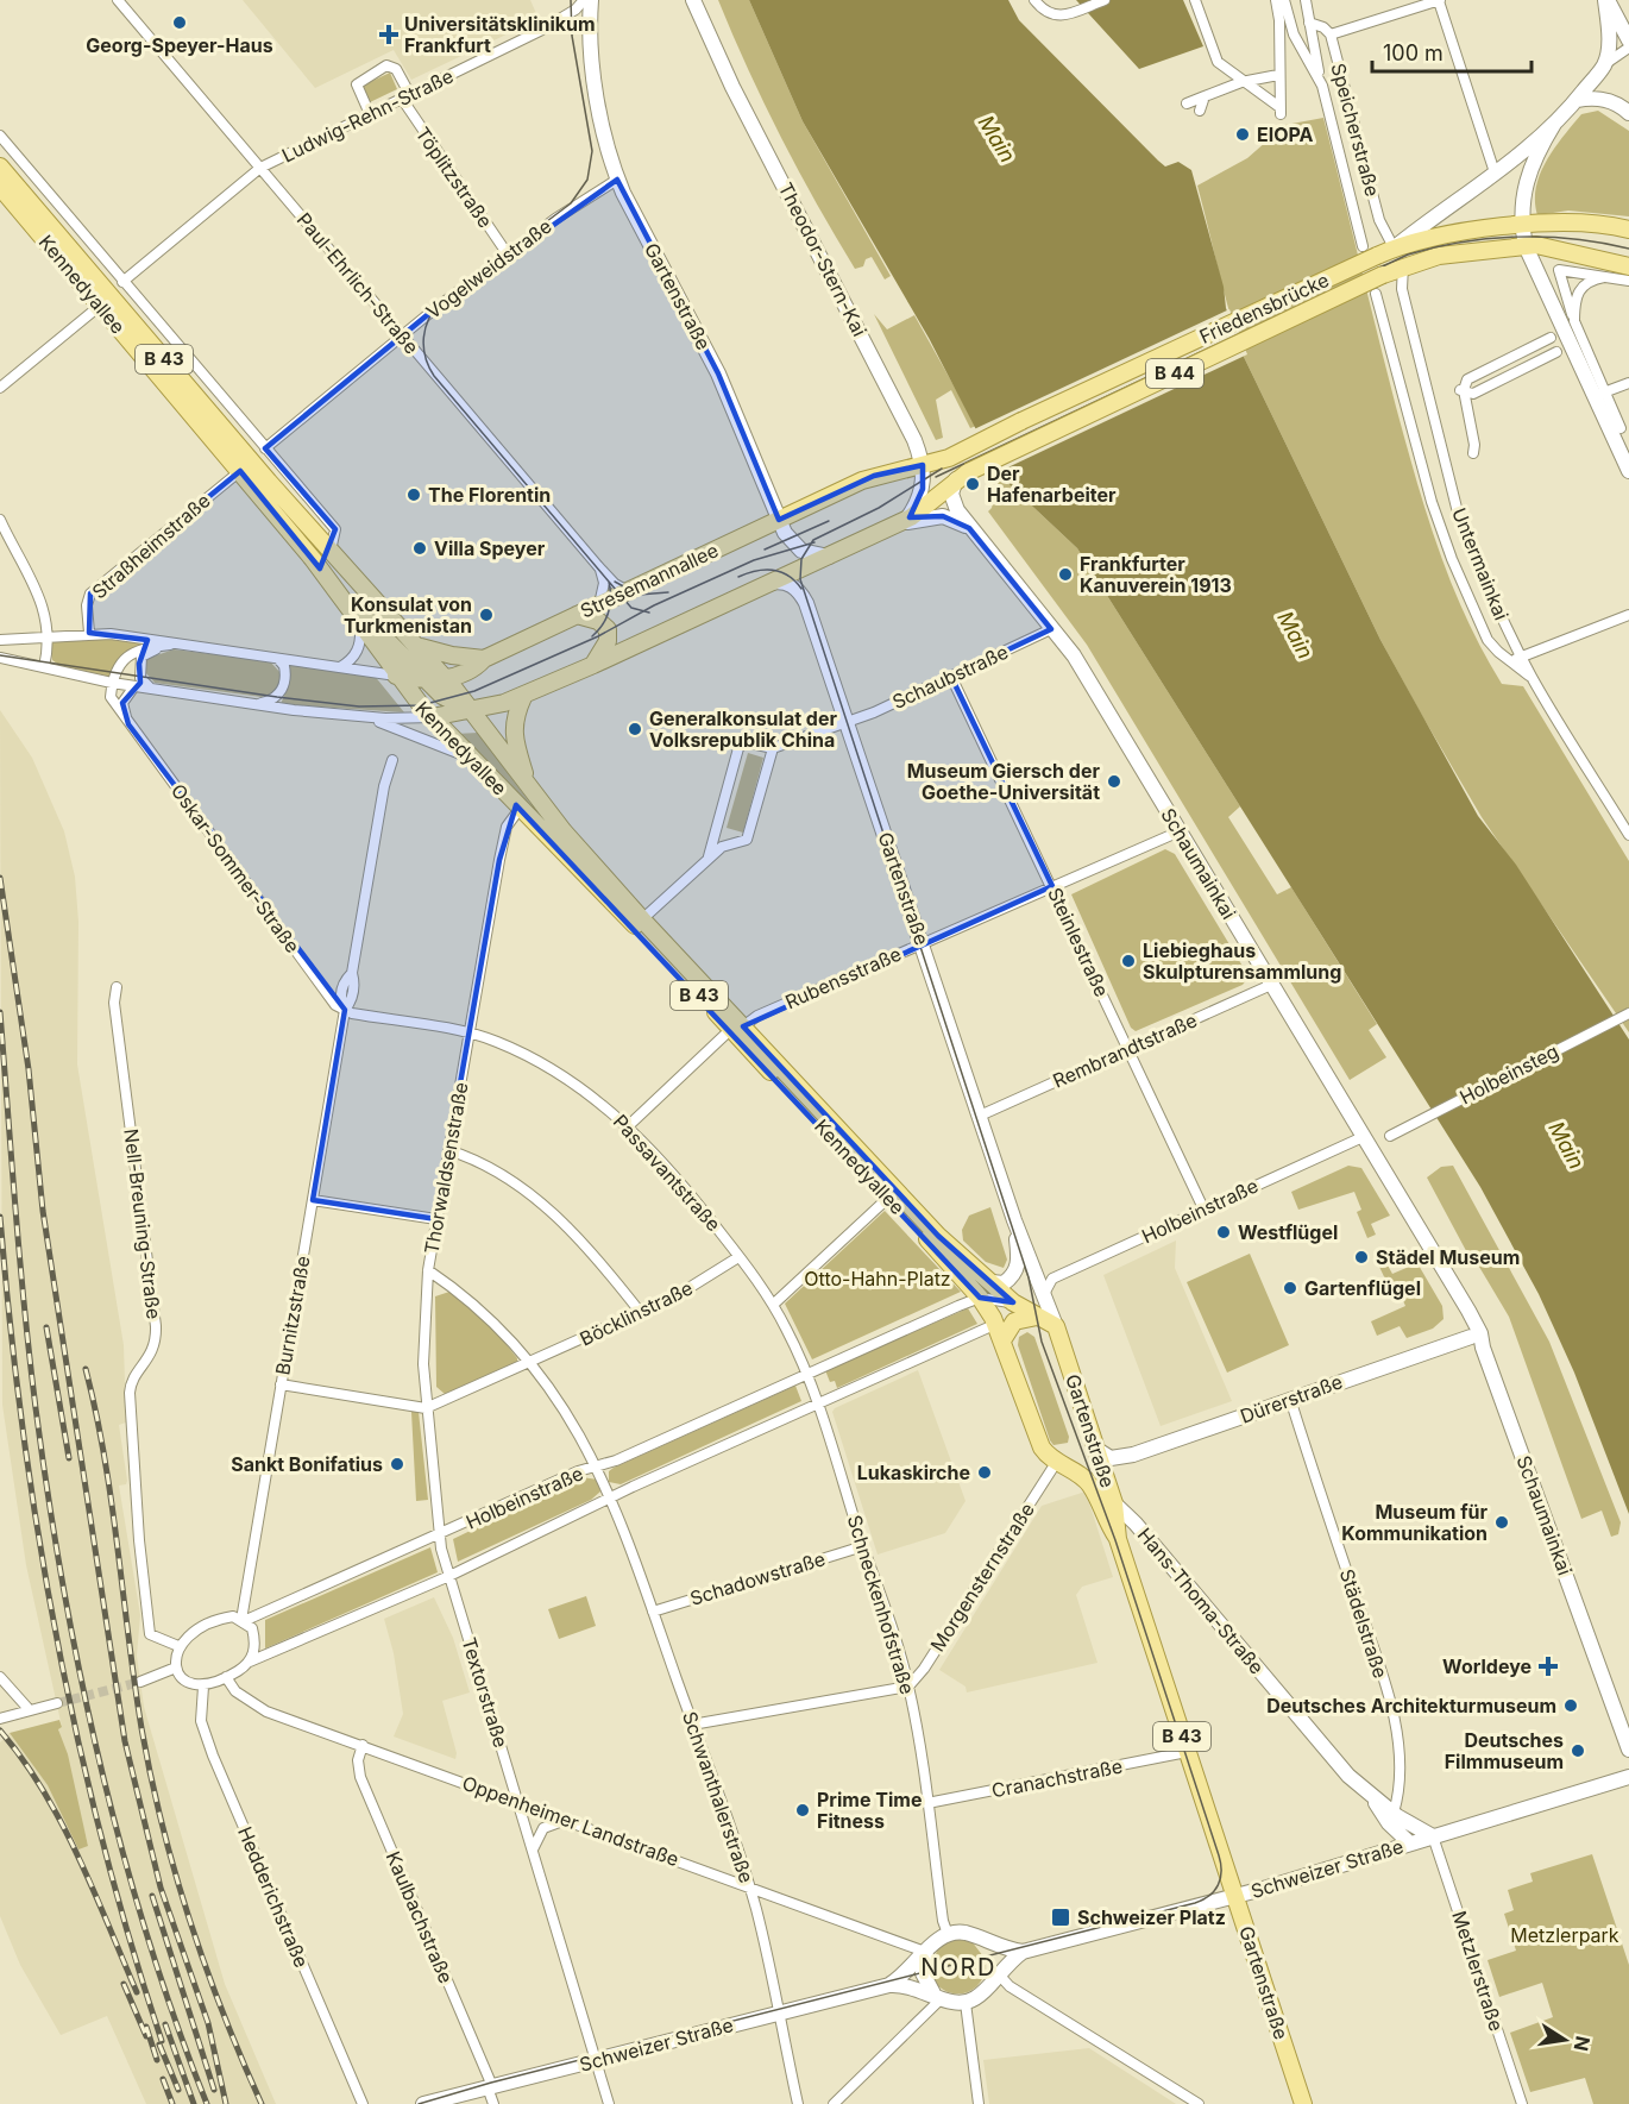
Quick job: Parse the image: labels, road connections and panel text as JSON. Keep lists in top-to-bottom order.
{
  "streets": {
    "main road": [
      "Theodor-Stern-Kai",
      "Kennedyallee",
      "Gartenstraße",
      "Friedensbrücke",
      "B 43",
      "B 44",
      "Stresemannallee",
      "Schaumainkai",
      "Dürerstraße",
      "Hans-Thoma-Straße",
      "Schweizer Straße"
    ],
    "street": [
      "Ludwig-Rehn-Straße",
      "Speicherstraße",
      "Töplitzstraße",
      "Vogelweidstraße",
      "Paul-Ehrlich-Straße",
      "Straßheimstraße",
      "Untermainkai",
      "Schaubstraße",
      "Oskar-Sommer-Straße",
      "Steinlestraße",
      "Rubensstraße",
      "Rembrandtstraße",
      "Holbeinsteg",
      "Thorwaldsenstraße",
      "Passavantstraße",
      "Holbeinstraße",
      "Nell-Breuning-Straße",
      "Böcklinstraße",
      "Burnitzstraße",
      "Morgensternstraße",
      "Schadowstraße",
      "Schneckenhofstraße",
      "Städelstraße",
      "Textorstraße",
      "Cranachstraße",
      "Schwanthalerstraße",
      "Oppenheimer Landstraße",
      "Hedderichstraße",
      "Kaulbachstraße",
      "Metzlerstraße"
    ]
  },
  "crossings": [
    ["Ludwig-Rehn-Straße", "Töplitzstraße"],
    ["Ludwig-Rehn-Straße", "Paul-Ehrlich-Straße"],
    ["Ludwig-Rehn-Straße", "Kennedyallee"],
    ["Speicherstraße", "B 44"],
    ["Töplitzstraße", "Vogelweidstraße"],
    ["Theodor-Stern-Kai", "Stresemannallee"],
    ["Vogelweidstraße", "Paul-Ehrlich-Straße"],
    ["Vogelweidstraße", "Kennedyallee"],
    ["Vogelweidstraße", "Gartenstraße"],
    ["Paul-Ehrlich-Straße", "Stresemannallee"],
    ["Kennedyallee", "Gartenstraße"],
    ["Kennedyallee", "B 43"],
    ["Kennedyallee", "B 44"],
    ["Kennedyallee", "Straßheimstraße"],
    ["Kennedyallee", "Stresemannallee"],
    ["Kennedyallee", "Rubensstraße"],
    ["Kennedyallee", "Thorwaldsenstraße"],
    ["Gartenstraße", "B 43"],
    ["Gartenstraße", "B 44"],
    ["Gartenstraße", "Stresemannallee"],
    ["Gartenstraße", "Schaubstraße"],
    ["Gartenstraße", "Rubensstraße"],
    ["Gartenstraße", "Rembrandtstraße"],
    ["Gartenstraße", "Holbeinstraße"],
    ["Gartenstraße", "Dürerstraße"],
    ["Gartenstraße", "Morgensternstraße"],
    ["Gartenstraße", "Hans-Thoma-Straße"],
    ["Gartenstraße", "Cranachstraße"],
    ["Gartenstraße", "Schweizer Straße"],
    ["Friedensbrücke", "B 44"],
    ["Friedensbrücke", "Untermainkai"],
    ["Friedensbrücke", "Stresemannallee"],
    ["Friedensbrücke", "Schaumainkai"],
    ["B 43", "B 44"],
    ["B 43", "Stresemannallee"],
    ["B 44", "Untermainkai"],
    ["B 44", "Schaumainkai"],
    ["Straßheimstraße", "Stresemannallee"],
    ["Stresemannallee", "Oskar-Sommer-Straße"],
    ["Schaubstraße", "Schaumainkai"],
    ["Schaubstraße", "Steinlestraße"],
    ["Schaumainkai", "Rubensstraße"],
    ["Schaumainkai", "Rembrandtstraße"],
    ["Schaumainkai", "Holbeinstraße"],
    ["Schaumainkai", "Dürerstraße"],
    ["Oskar-Sommer-Straße", "Passavantstraße"],
    ["Oskar-Sommer-Straße", "Burnitzstraße"],
    ["Steinlestraße", "Rubensstraße"],
    ["Steinlestraße", "Rembrandtstraße"],
    ["Steinlestraße", "Holbeinstraße"],
    ["Rubensstraße", "Passavantstraße"],
    ["Thorwaldsenstraße", "Passavantstraße"],
    ["Thorwaldsenstraße", "Holbeinstraße"],
    ["Thorwaldsenstraße", "Böcklinstraße"],
    ["Thorwaldsenstraße", "Textorstraße"],
    ["Thorwaldsenstraße", "Schwanthalerstraße"],
    ["Passavantstraße", "Holbeinstraße"],
    ["Passavantstraße", "Böcklinstraße"],
    ["Passavantstraße", "Burnitzstraße"],
    ["Holbeinstraße", "Nell-Breuning-Straße"],
    ["Holbeinstraße", "Burnitzstraße"],
    ["Holbeinstraße", "Schneckenhofstraße"],
    ["Holbeinstraße", "Textorstraße"],
    ["Holbeinstraße", "Schwanthalerstraße"],
    ["Holbeinstraße", "Oppenheimer Landstraße"],
    ["Holbeinstraße", "Hedderichstraße"],
    ["Nell-Breuning-Straße", "Burnitzstraße"],
    ["Nell-Breuning-Straße", "Oppenheimer Landstraße"],
    ["Nell-Breuning-Straße", "Hedderichstraße"],
    ["Böcklinstraße", "Schwanthalerstraße"],
    ["Burnitzstraße", "Oppenheimer Landstraße"],
    ["Burnitzstraße", "Hedderichstraße"],
    ["Dürerstraße", "Städelstraße"],
    ["Morgensternstraße", "Schneckenhofstraße"],
    ["Schadowstraße", "Schneckenhofstraße"],
    ["Schadowstraße", "Schwanthalerstraße"],
    ["Hans-Thoma-Straße", "Städelstraße"],
    ["Hans-Thoma-Straße", "Schweizer Straße"],
    ["Hans-Thoma-Straße", "Metzlerstraße"],
    ["Schneckenhofstraße", "Cranachstraße"],
    ["Schneckenhofstraße", "Oppenheimer Landstraße"],
    ["Textorstraße", "Oppenheimer Landstraße"],
    ["Textorstraße", "Schweizer Straße"],
    ["Schwanthalerstraße", "Oppenheimer Landstraße"],
    ["Schwanthalerstraße", "Schweizer Straße"],
    ["Oppenheimer Landstraße", "Hedderichstraße"],
    ["Oppenheimer Landstraße", "Kaulbachstraße"],
    ["Schweizer Straße", "Kaulbachstraße"],
    ["Schweizer Straße", "Metzlerstraße"]
  ],
  "districts": ["NORD"],
  "water": ["Main"],
  "parks": ["Otto-Hahn-Platz", "Metzlerpark"],
  "places": {
    "other": [
      "Georg-Speyer-Haus",
      "EIOPA",
      "Der Hafenarbeiter",
      "The Florentin",
      "Villa Speyer",
      "Frankfurter Kanuverein 1913",
      "Konsulat von Turkmenistan",
      "Generalkonsulat der Volksrepublik China",
      "Museum Giersch der Goethe-Universität",
      "Liebieghaus Skulpturensammlung",
      "Westflügel",
      "Städel Museum",
      "Gartenflügel",
      "Sankt Bonifatius",
      "Lukaskirche",
      "Museum für Kommunikation",
      "Deutsches Architekturmuseum",
      "Deutsches Filmmuseum",
      "Prime Time Fitness"
    ],
    "health": ["Universitätsklinikum Frankfurt", "Worldeye"],
    "transit": ["Schweizer Platz"]
  },
  "scale_bar": "100 m",
  "north": "right"
}
